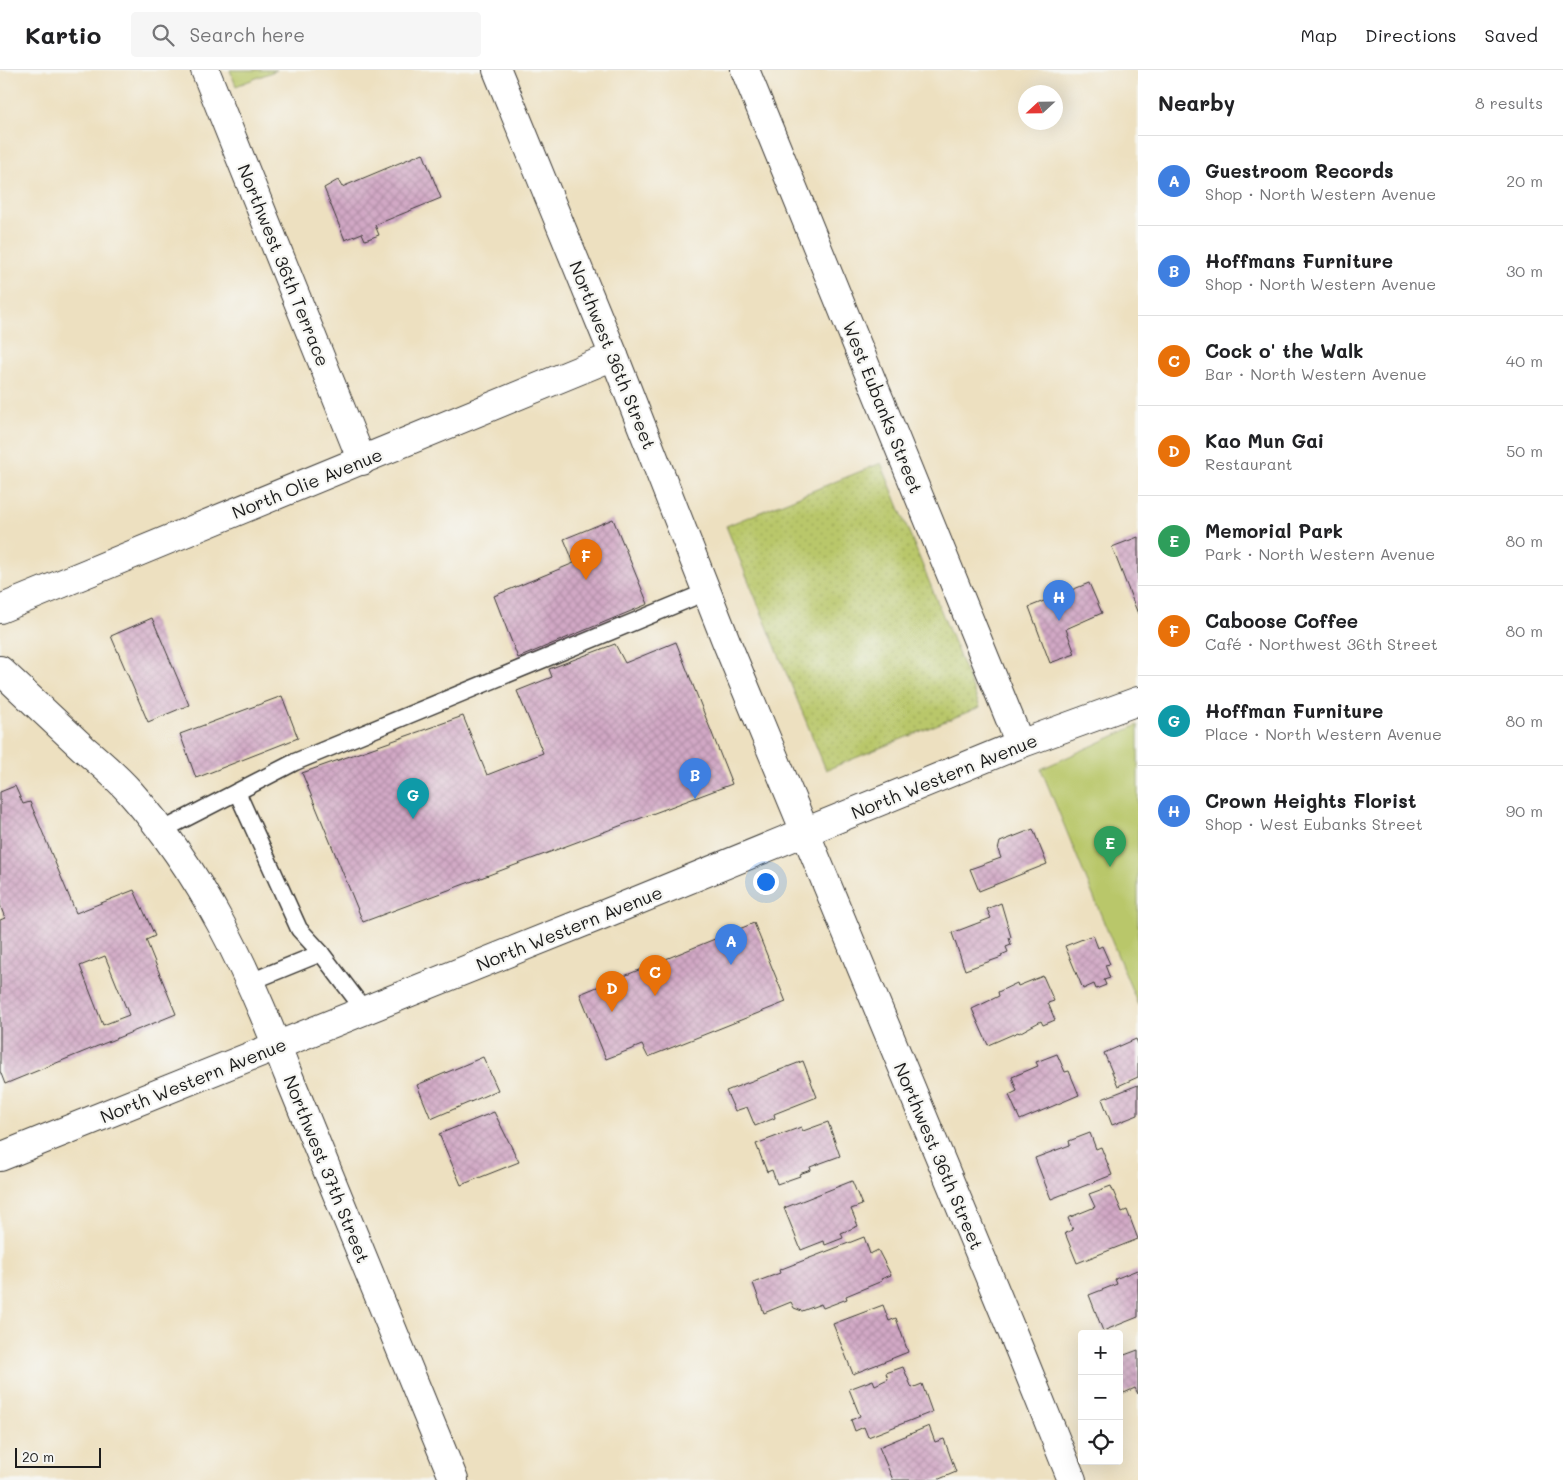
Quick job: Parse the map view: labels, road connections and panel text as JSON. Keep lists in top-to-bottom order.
{
  "streets": {
    "street": [
      "Northwest 36th Terrace",
      "Northwest 36th Street",
      "West Eubanks Street",
      "North Olie Avenue",
      "North Western Avenue",
      "Northwest 37th Street"
    ]
  },
  "crossings": [
    ["Northwest 36th Terrace", "North Olie Avenue"],
    ["Northwest 36th Street", "North Olie Avenue"],
    ["Northwest 36th Street", "North Western Avenue"],
    ["West Eubanks Street", "North Western Avenue"],
    ["North Western Avenue", "Northwest 37th Street"]
  ],
  "scale_bar": "20 m",
  "north": "left",
  "page": {
    "header": "Kartio",
    "search": "Search here",
    "nav": ["Map", "Directions", "Saved"],
    "heading": ["Nearby", "8 results"],
    "list": [
      {
        "mark": "A",
        "name": "Guestroom Records",
        "note": "Shop · North Western Avenue",
        "value": "20 m"
      },
      {
        "mark": "B",
        "name": "Hoffmans Furniture",
        "note": "Shop · North Western Avenue",
        "value": "30 m"
      },
      {
        "mark": "C",
        "name": "Cock o' the Walk",
        "note": "Bar · North Western Avenue",
        "value": "40 m"
      },
      {
        "mark": "D",
        "name": "Kao Mun Gai",
        "note": "Restaurant",
        "value": "50 m"
      },
      {
        "mark": "E",
        "name": "Memorial Park",
        "note": "Park · North Western Avenue",
        "value": "80 m"
      },
      {
        "mark": "F",
        "name": "Caboose Coffee",
        "note": "Café · Northwest 36th Street",
        "value": "80 m"
      },
      {
        "mark": "G",
        "name": "Hoffman Furniture",
        "note": "Place · North Western Avenue",
        "value": "80 m"
      },
      {
        "mark": "H",
        "name": "Crown Heights Florist",
        "note": "Shop · West Eubanks Street",
        "value": "90 m"
      }
    ],
    "pins": [
      "F",
      "H",
      "B",
      "G",
      "E",
      "A",
      "C",
      "D"
    ],
    "map_buttons": ["+", "−"],
    "scale": "20 m"
  }
}
